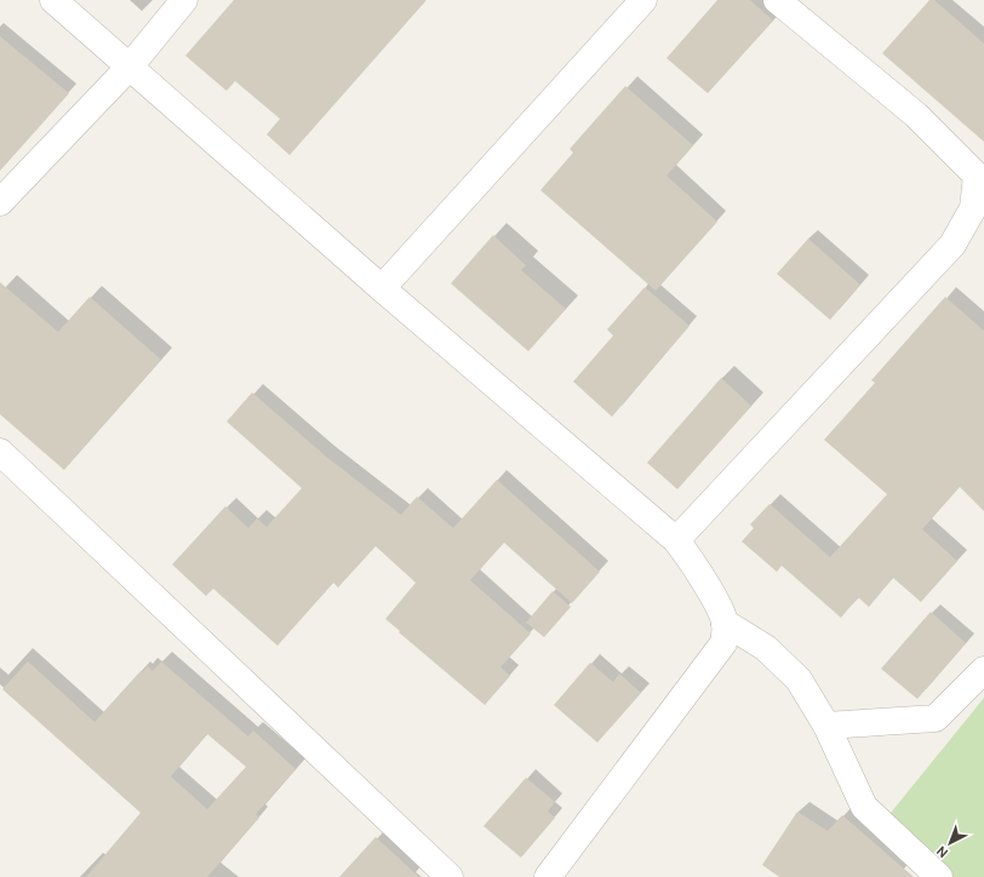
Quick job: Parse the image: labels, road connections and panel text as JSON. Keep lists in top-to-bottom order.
{
  "north": "bottom left"
}
